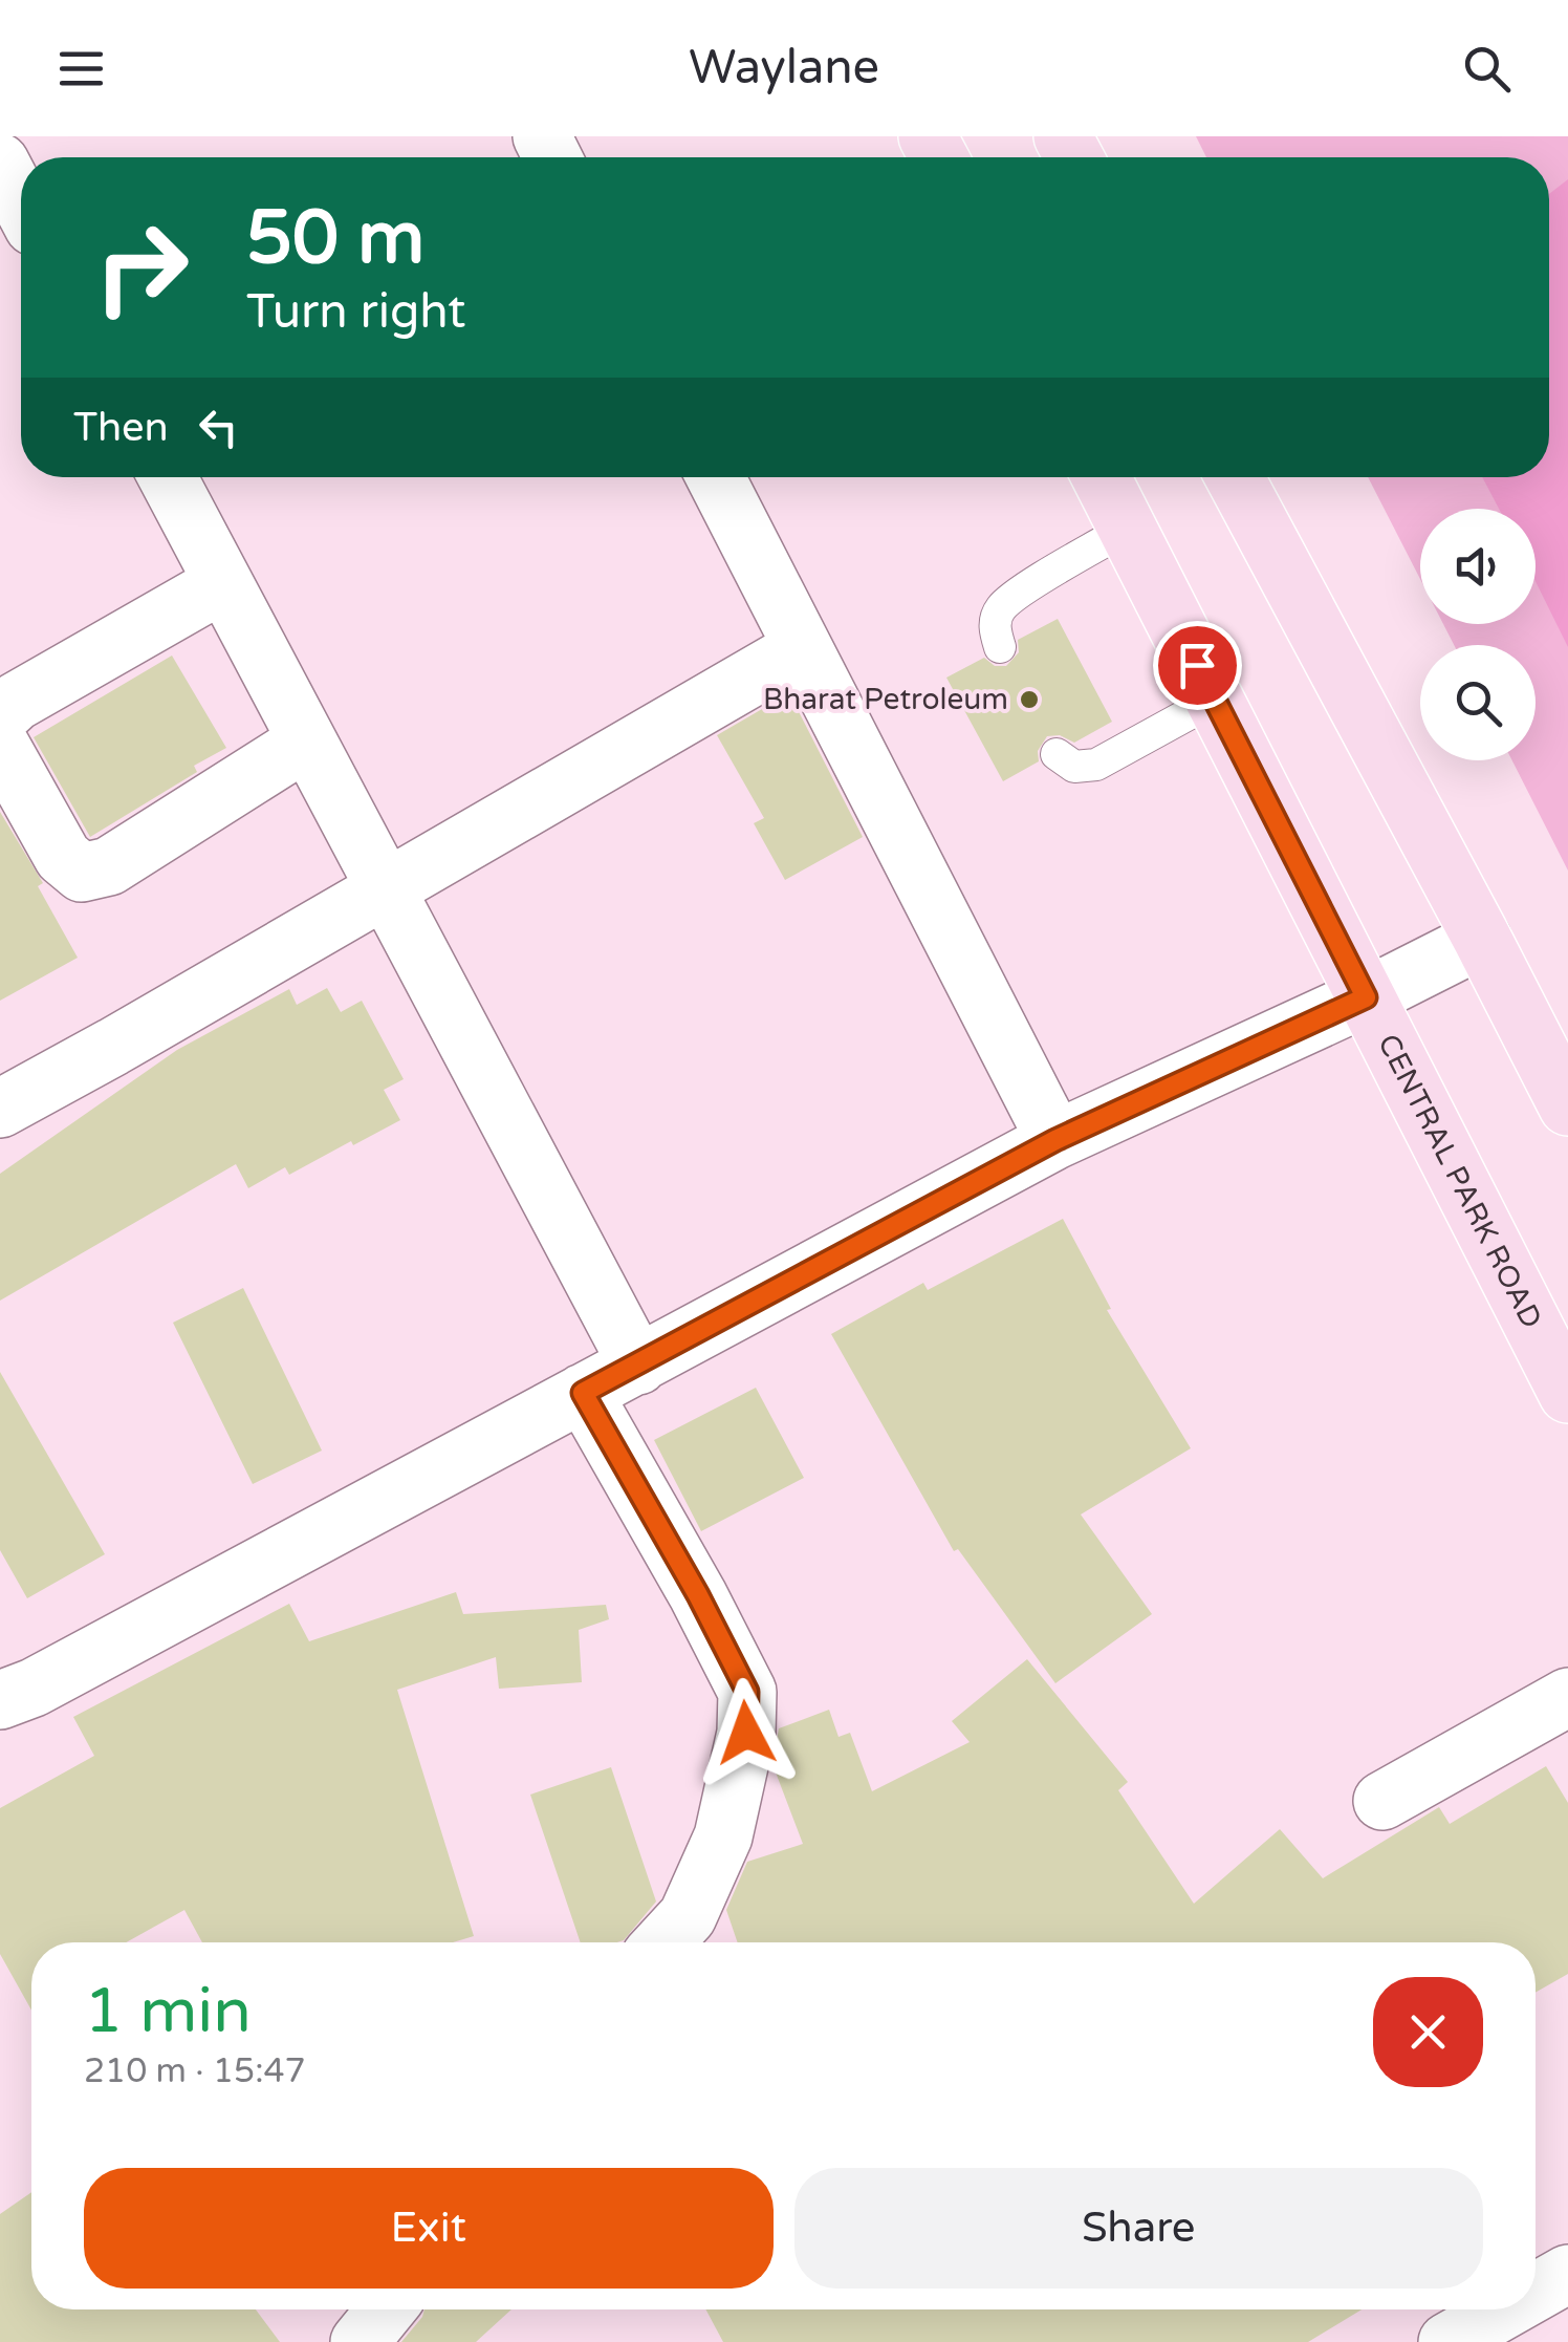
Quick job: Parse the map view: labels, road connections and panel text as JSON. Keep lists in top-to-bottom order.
{
  "streets": {
    "main road": ["CENTRAL PARK ROAD"]
  },
  "places": ["Bharat Petroleum"],
  "page": {
    "header": "Waylane",
    "turn": ["50 m", "Turn right"],
    "then": "Then",
    "heading": ["1 min", "210 m · 15:47"],
    "buttons": ["Exit", "Share"]
  }
}
